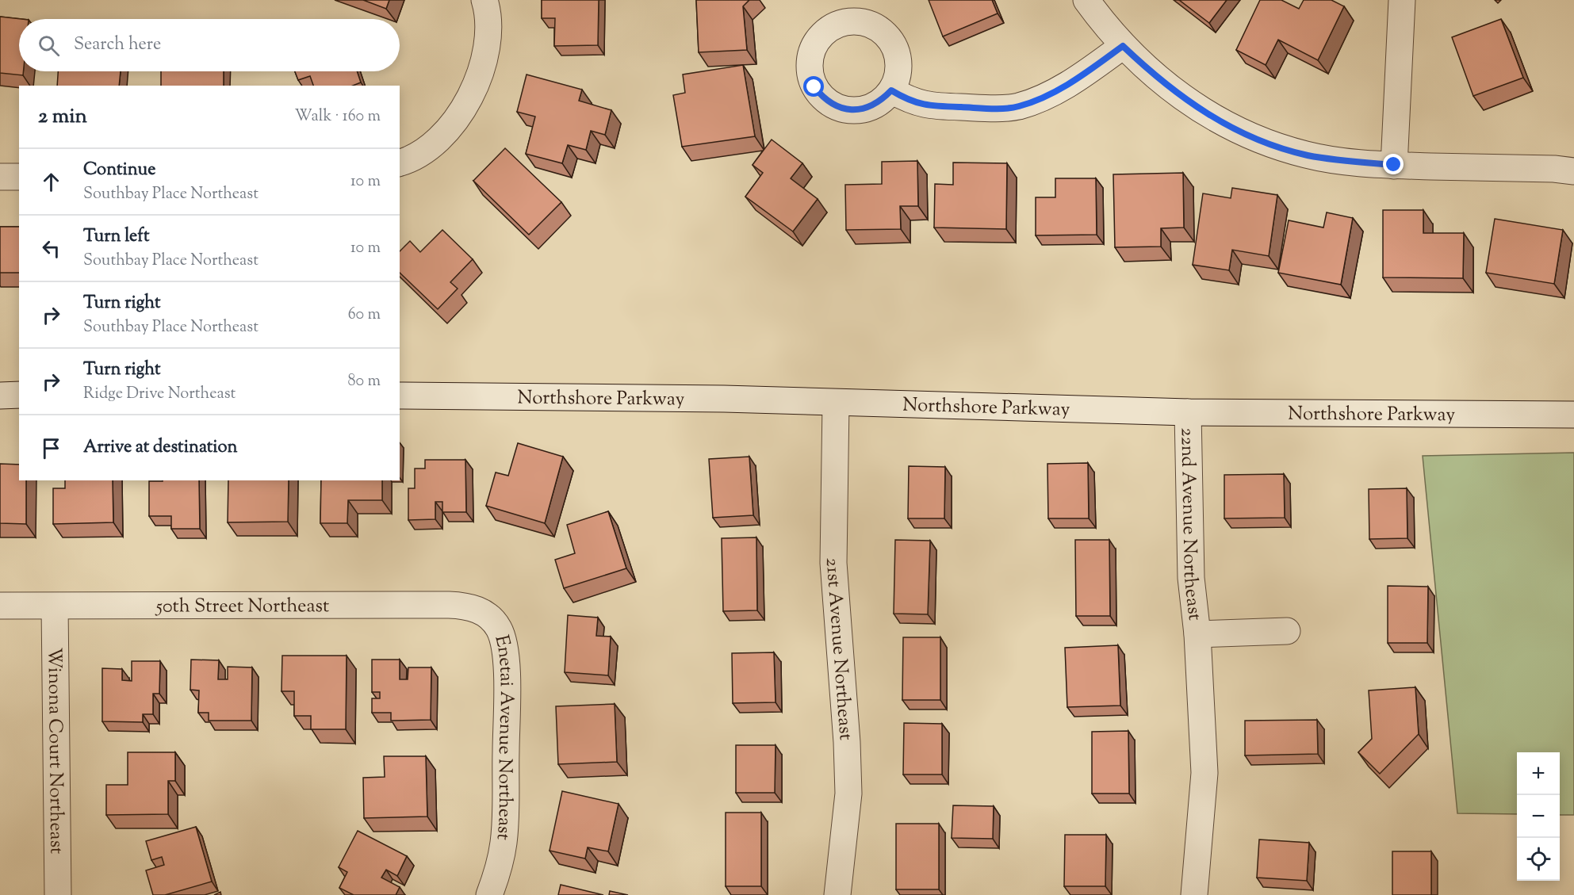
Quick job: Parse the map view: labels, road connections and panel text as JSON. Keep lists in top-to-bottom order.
{
  "streets": {
    "street": [
      "Northshore Parkway",
      "22nd Avenue Northeast",
      "50th Street Northeast",
      "21st Avenue Northeast",
      "Enetai Avenue Northeast",
      "Winona Court Northeast"
    ]
  },
  "crossings": [
    ["Northshore Parkway", "22nd Avenue Northeast"],
    ["Northshore Parkway", "21st Avenue Northeast"],
    ["50th Street Northeast", "Enetai Avenue Northeast"],
    ["50th Street Northeast", "Winona Court Northeast"]
  ],
  "page": {
    "search": "Search here",
    "heading": ["2 min", "Walk · 160 m"],
    "list": [
      ["Continue", "Southbay Place Northeast", "10 m"],
      ["Turn left", "Southbay Place Northeast", "10 m"],
      ["Turn right", "Southbay Place Northeast", "60 m"],
      ["Turn right", "Ridge Drive Northeast", "80 m"],
      "Arrive at destination"
    ],
    "map_buttons": ["+", "−"]
  }
}
